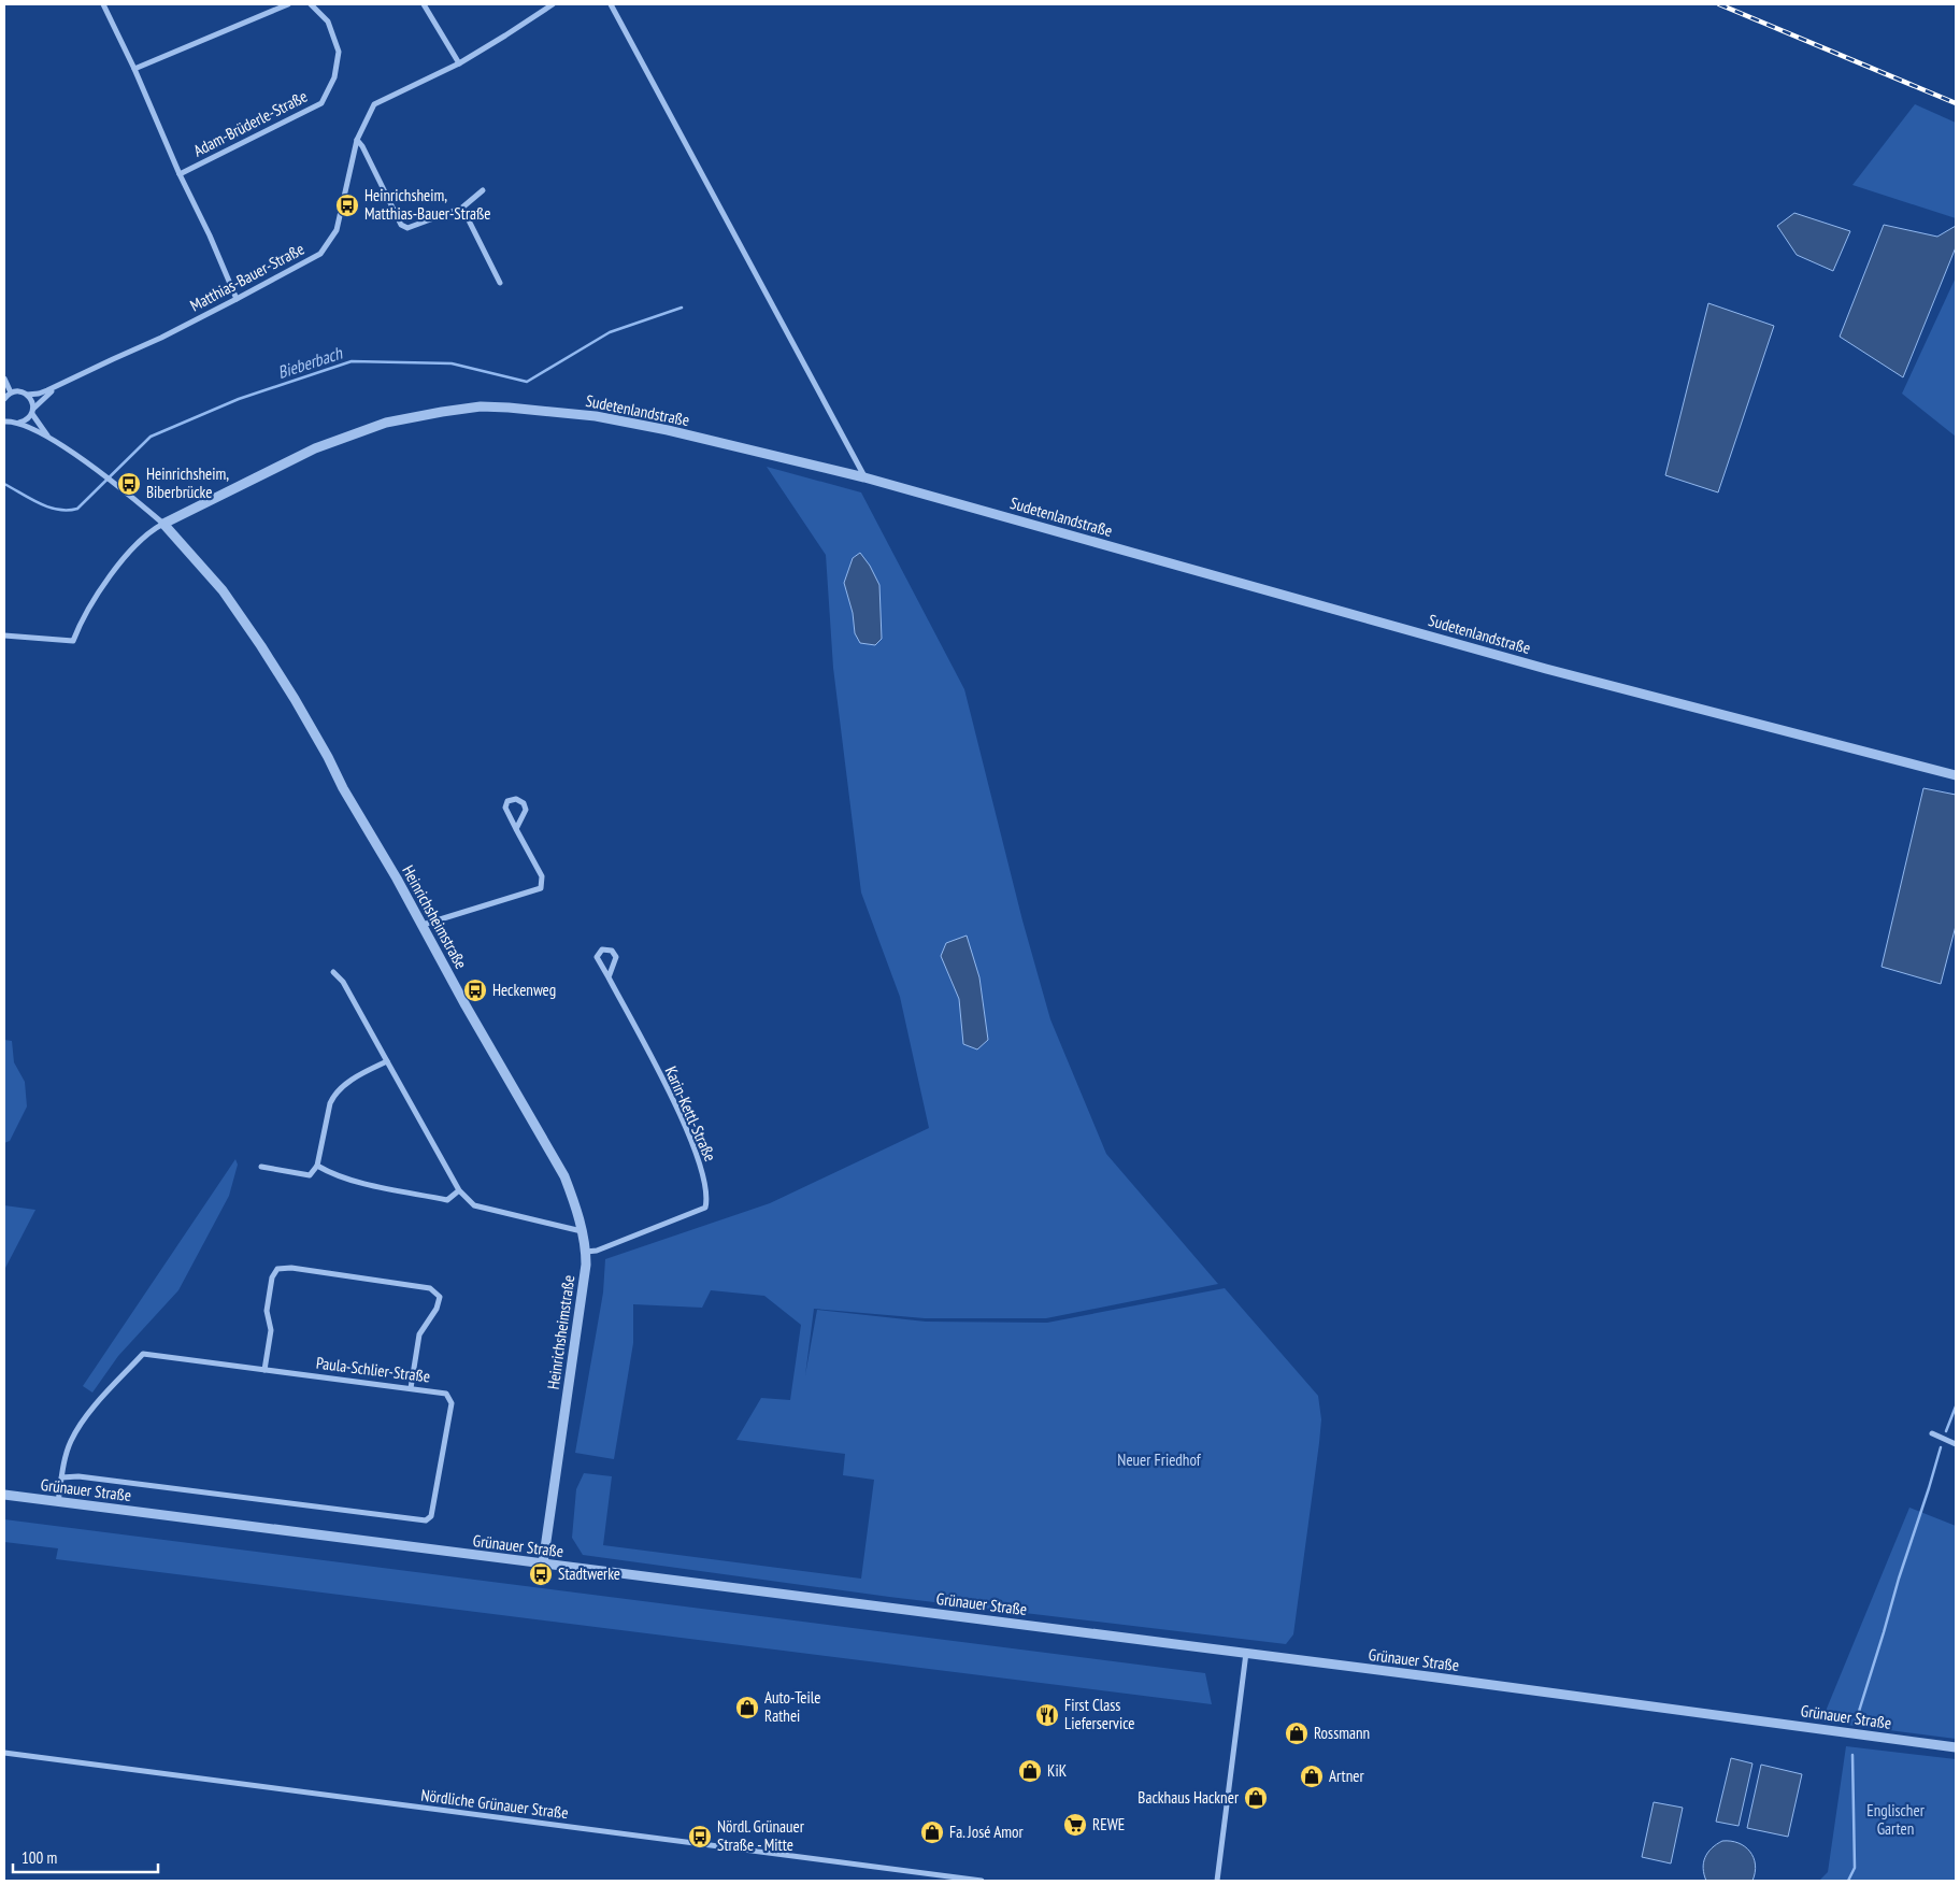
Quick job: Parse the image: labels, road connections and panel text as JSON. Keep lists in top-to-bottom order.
{
  "streets": {
    "street": [
      "Adam-Brüderle-Straße",
      "Matthias-Bauer-Straße",
      "Sudetenlandstraße",
      "Heinrichsheimstraße",
      "Karin-Kettl-Straße",
      "Paula-Schlier-Straße",
      "Grünauer Straße",
      "Nördliche Grünauer Straße"
    ]
  },
  "crossings": [
    ["Adam-Brüderle-Straße", "Matthias-Bauer-Straße"],
    ["Matthias-Bauer-Straße", "Heinrichsheimstraße"],
    ["Sudetenlandstraße", "Heinrichsheimstraße"],
    ["Heinrichsheimstraße", "Karin-Kettl-Straße"],
    ["Heinrichsheimstraße", "Grünauer Straße"],
    ["Paula-Schlier-Straße", "Grünauer Straße"]
  ],
  "water": ["Bieberbach"],
  "parks": ["Neuer Friedhof", "Englischer Garten"],
  "places": {
    "bus stop": [
      "Heinrichsheim, Matthias-Bauer-Straße",
      "Heinrichsheim, Biberbrücke",
      "Heckenweg",
      "Stadtwerke",
      "Nördl. Grünauer Straße - Mitte"
    ],
    "shop": [
      "Auto-Teile Rathei",
      "Rossmann",
      "KiK",
      "Artner",
      "Backhaus Hackner",
      "Fa. José Amor"
    ],
    "restaurant": ["First Class Lieferservice"],
    "supermarket": ["REWE"]
  },
  "scale_bar": "100 m"
}
